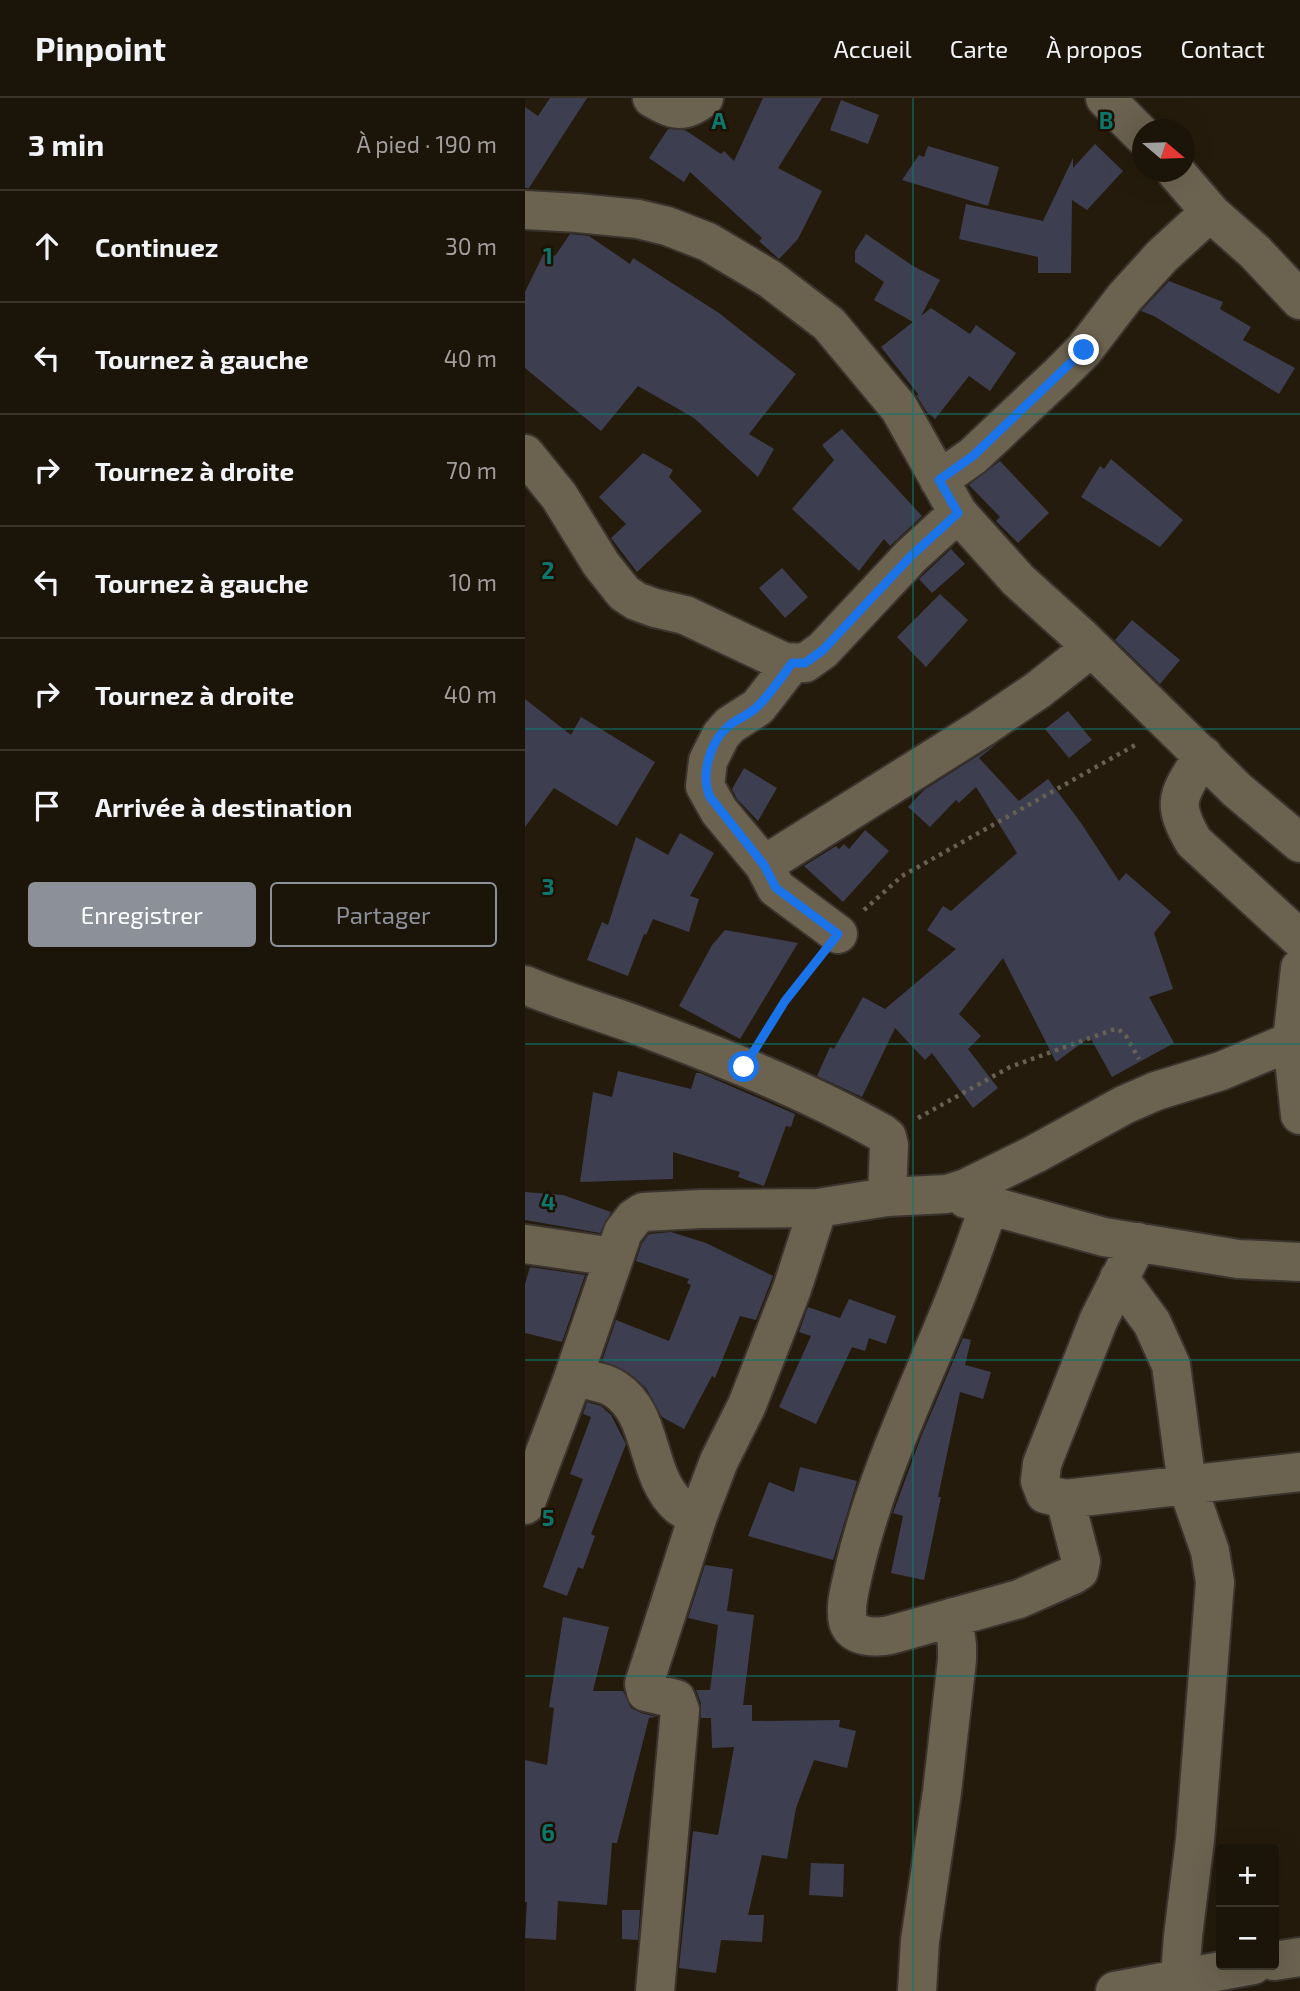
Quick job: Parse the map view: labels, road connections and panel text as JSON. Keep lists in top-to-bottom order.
{
  "north": "right",
  "page": {
    "header": "Pinpoint",
    "nav": [
      "Accueil",
      "Carte",
      "À propos",
      "Contact"
    ],
    "heading": ["3 min", "À pied · 190 m"],
    "list": [
      ["Continuez", "30 m"],
      ["Tournez à gauche", "40 m"],
      ["Tournez à droite", "70 m"],
      ["Tournez à gauche", "10 m"],
      ["Tournez à droite", "40 m"],
      "Arrivée à destination"
    ],
    "buttons": ["Enregistrer", "Partager"],
    "map_buttons": ["+", "−"]
  },
  "grid": {
    "columns": ["A", "B"],
    "rows": [
      "1",
      "2",
      "3",
      "4",
      "5",
      "6"
    ]
  }
}
